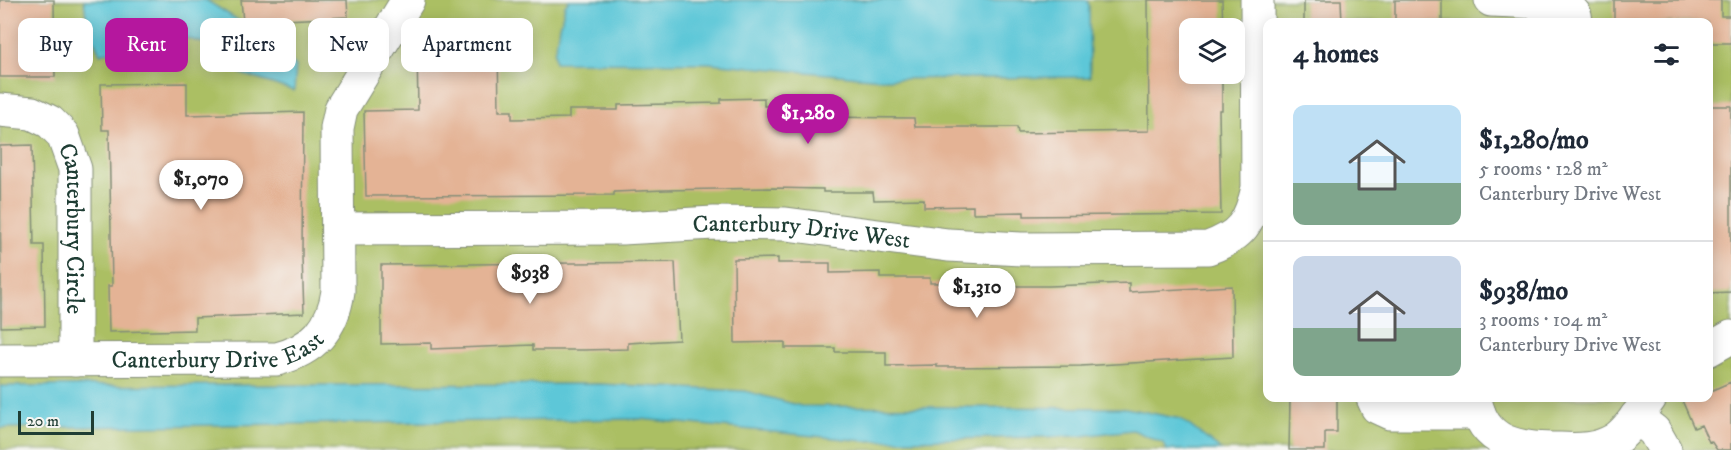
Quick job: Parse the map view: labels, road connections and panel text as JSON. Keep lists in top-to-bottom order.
{
  "streets": {
    "street": ["Canterbury Circle", "Canterbury Drive West", "Canterbury Drive East"]
  },
  "crossings": [
    ["Canterbury Circle", "Canterbury Drive East"],
    ["Canterbury Drive West", "Canterbury Drive East"]
  ],
  "scale_bar": "20 m",
  "page": {
    "chip": [
      "Buy",
      "Rent",
      "Filters",
      "New",
      "Apartment"
    ],
    "heading": "4 homes",
    "list": [
      {
        "name": "$1,280/mo",
        "note": "5 rooms · 128 m² · Canterbury Drive West"
      },
      {
        "name": "$938/mo",
        "note": "3 rooms · 104 m² · Canterbury Drive West"
      }
    ],
    "price": [
      "$1,280",
      "$1,070",
      "$938",
      "$1,310"
    ],
    "scale": "20 m"
  }
}
